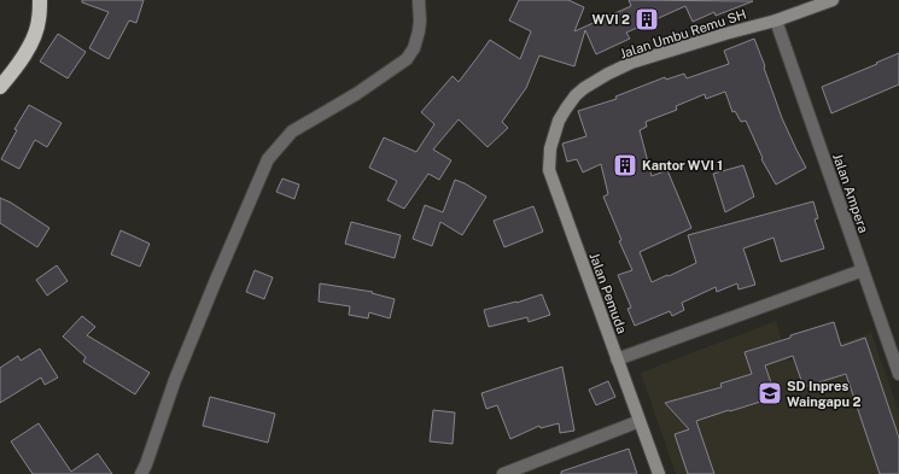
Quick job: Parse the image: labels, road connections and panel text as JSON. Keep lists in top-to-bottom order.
{
  "streets": {
    "street": ["Jalan Umbu Remu SH", "Jalan Ampera", "Jalan Pemuda"]
  },
  "crossings": [
    ["Jalan Umbu Remu SH", "Jalan Ampera"],
    ["Jalan Umbu Remu SH", "Jalan Pemuda"]
  ],
  "places": {
    "building": ["WVI 2", "Kantor WVI 1"],
    "school or university": ["SD Inpres Waingapu 2"]
  }
}
